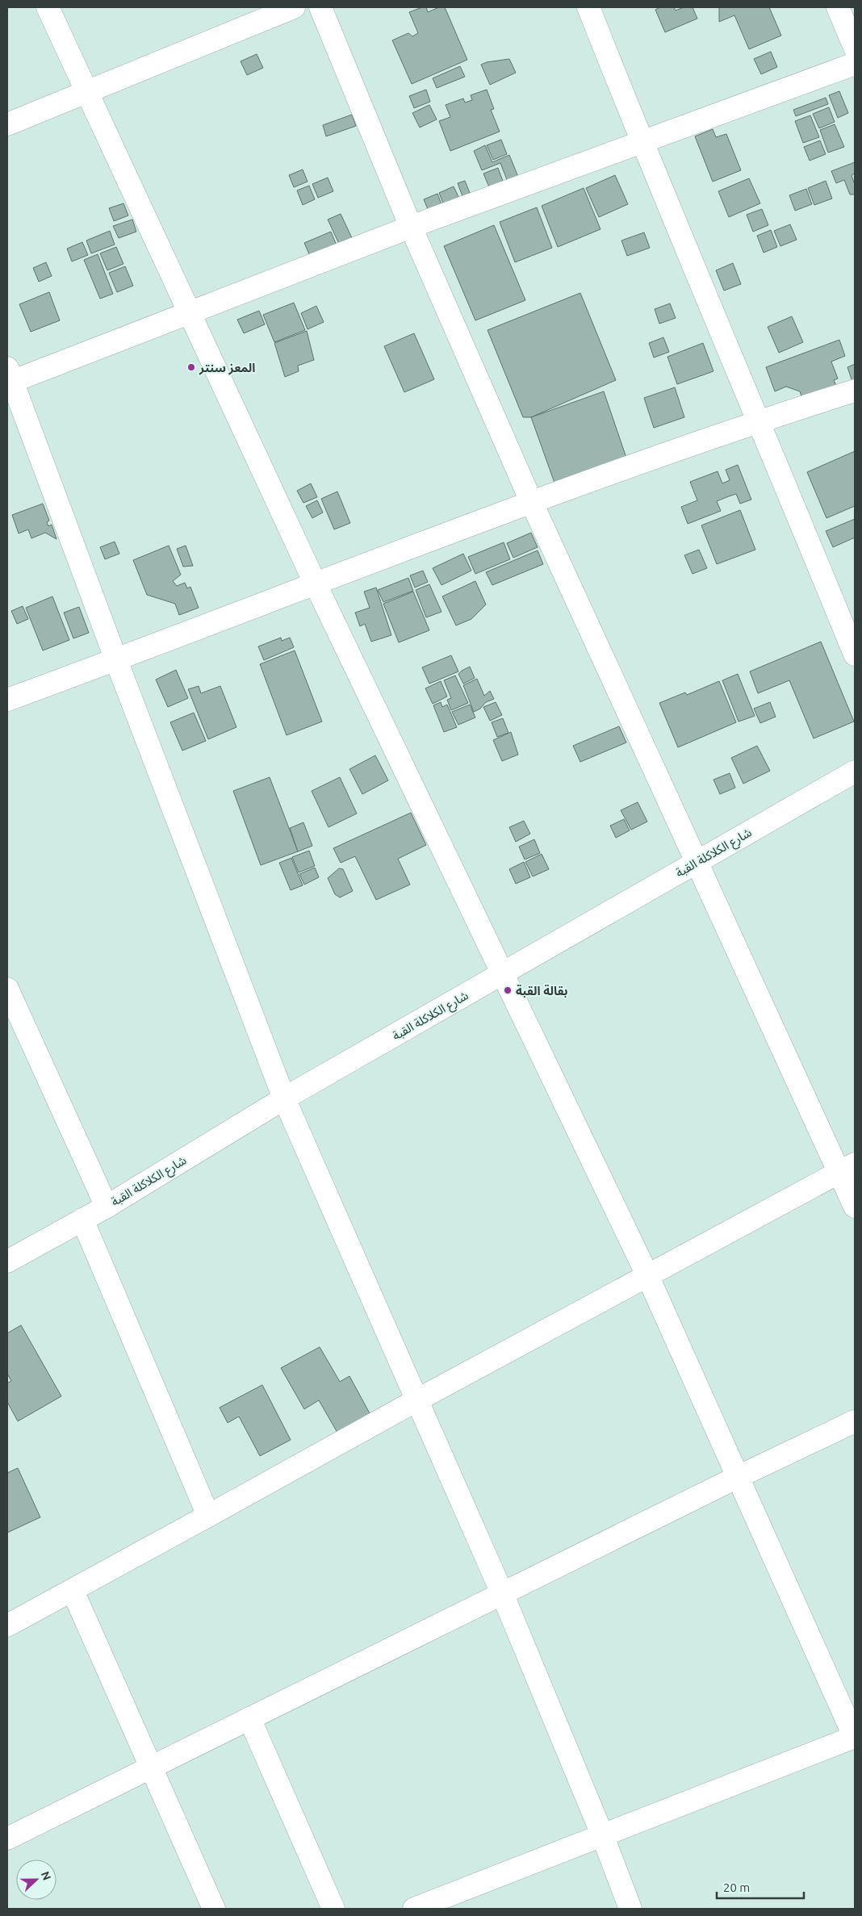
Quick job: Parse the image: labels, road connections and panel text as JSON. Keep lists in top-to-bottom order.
{
  "streets": {
    "street": ["شارع الكلاكلة القبة"]
  },
  "places": ["المعز سنتر", "بقالة القبة"],
  "scale_bar": "20 m",
  "north": "right"
}
